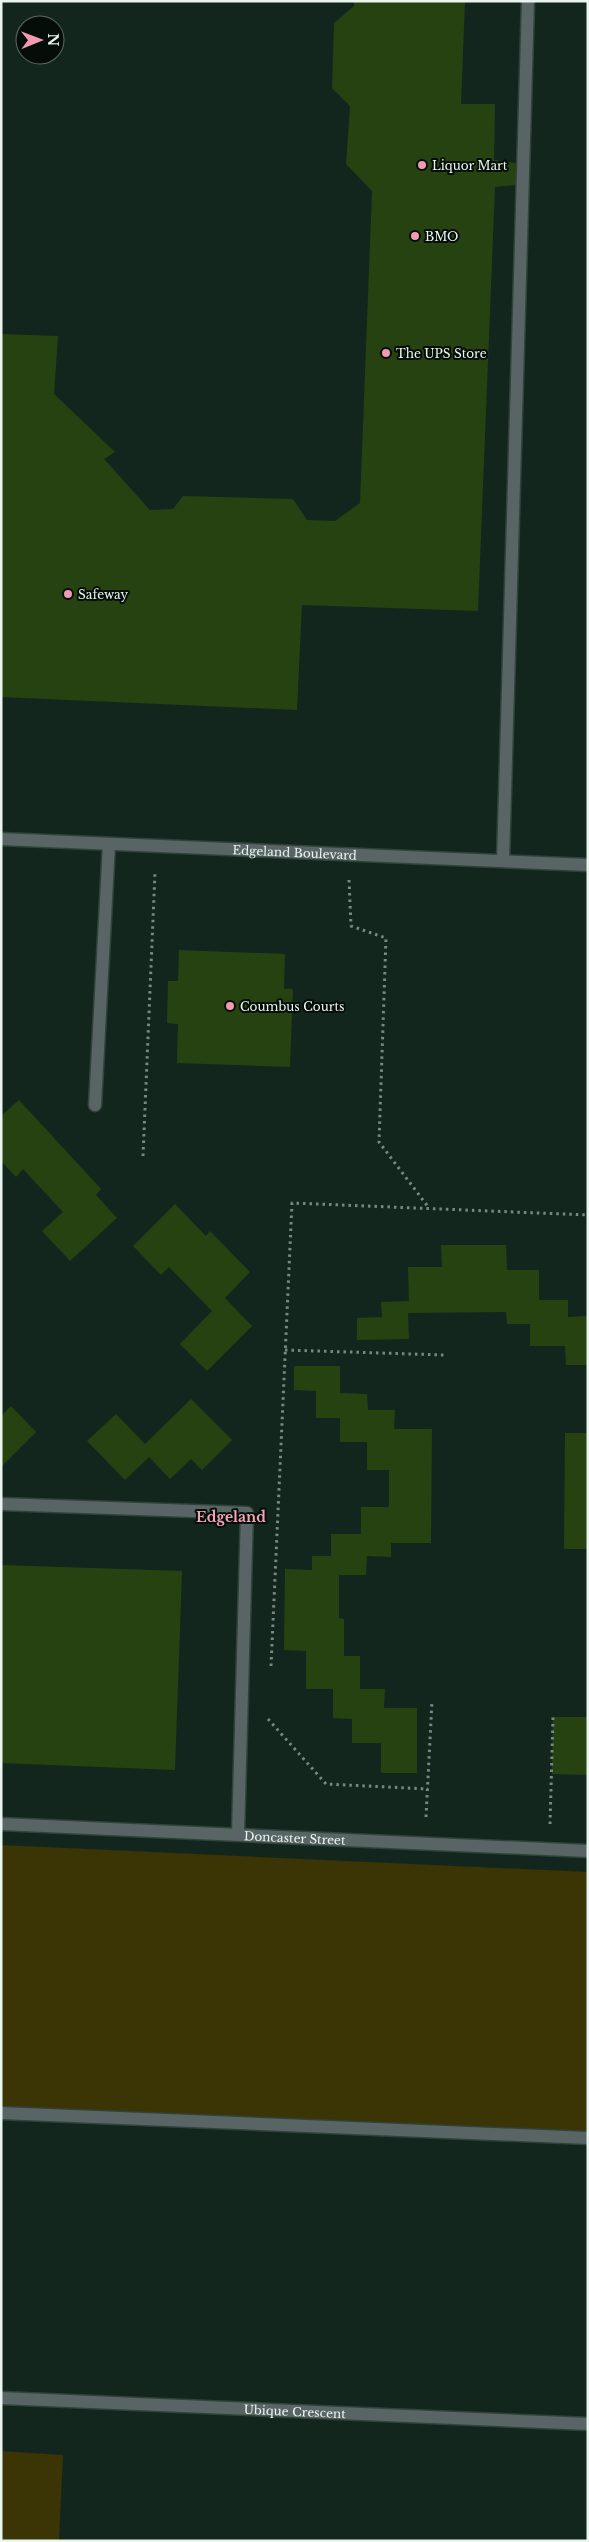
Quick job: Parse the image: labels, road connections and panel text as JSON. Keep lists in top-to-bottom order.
{
  "streets": {
    "street": ["Edgeland Boulevard", "Doncaster Street", "Ubique Crescent"]
  },
  "districts": ["Edgeland"],
  "places": [
    "Liquor Mart",
    "BMO",
    "The UPS Store",
    "Safeway",
    "Coumbus Courts"
  ],
  "north": "right"
}
